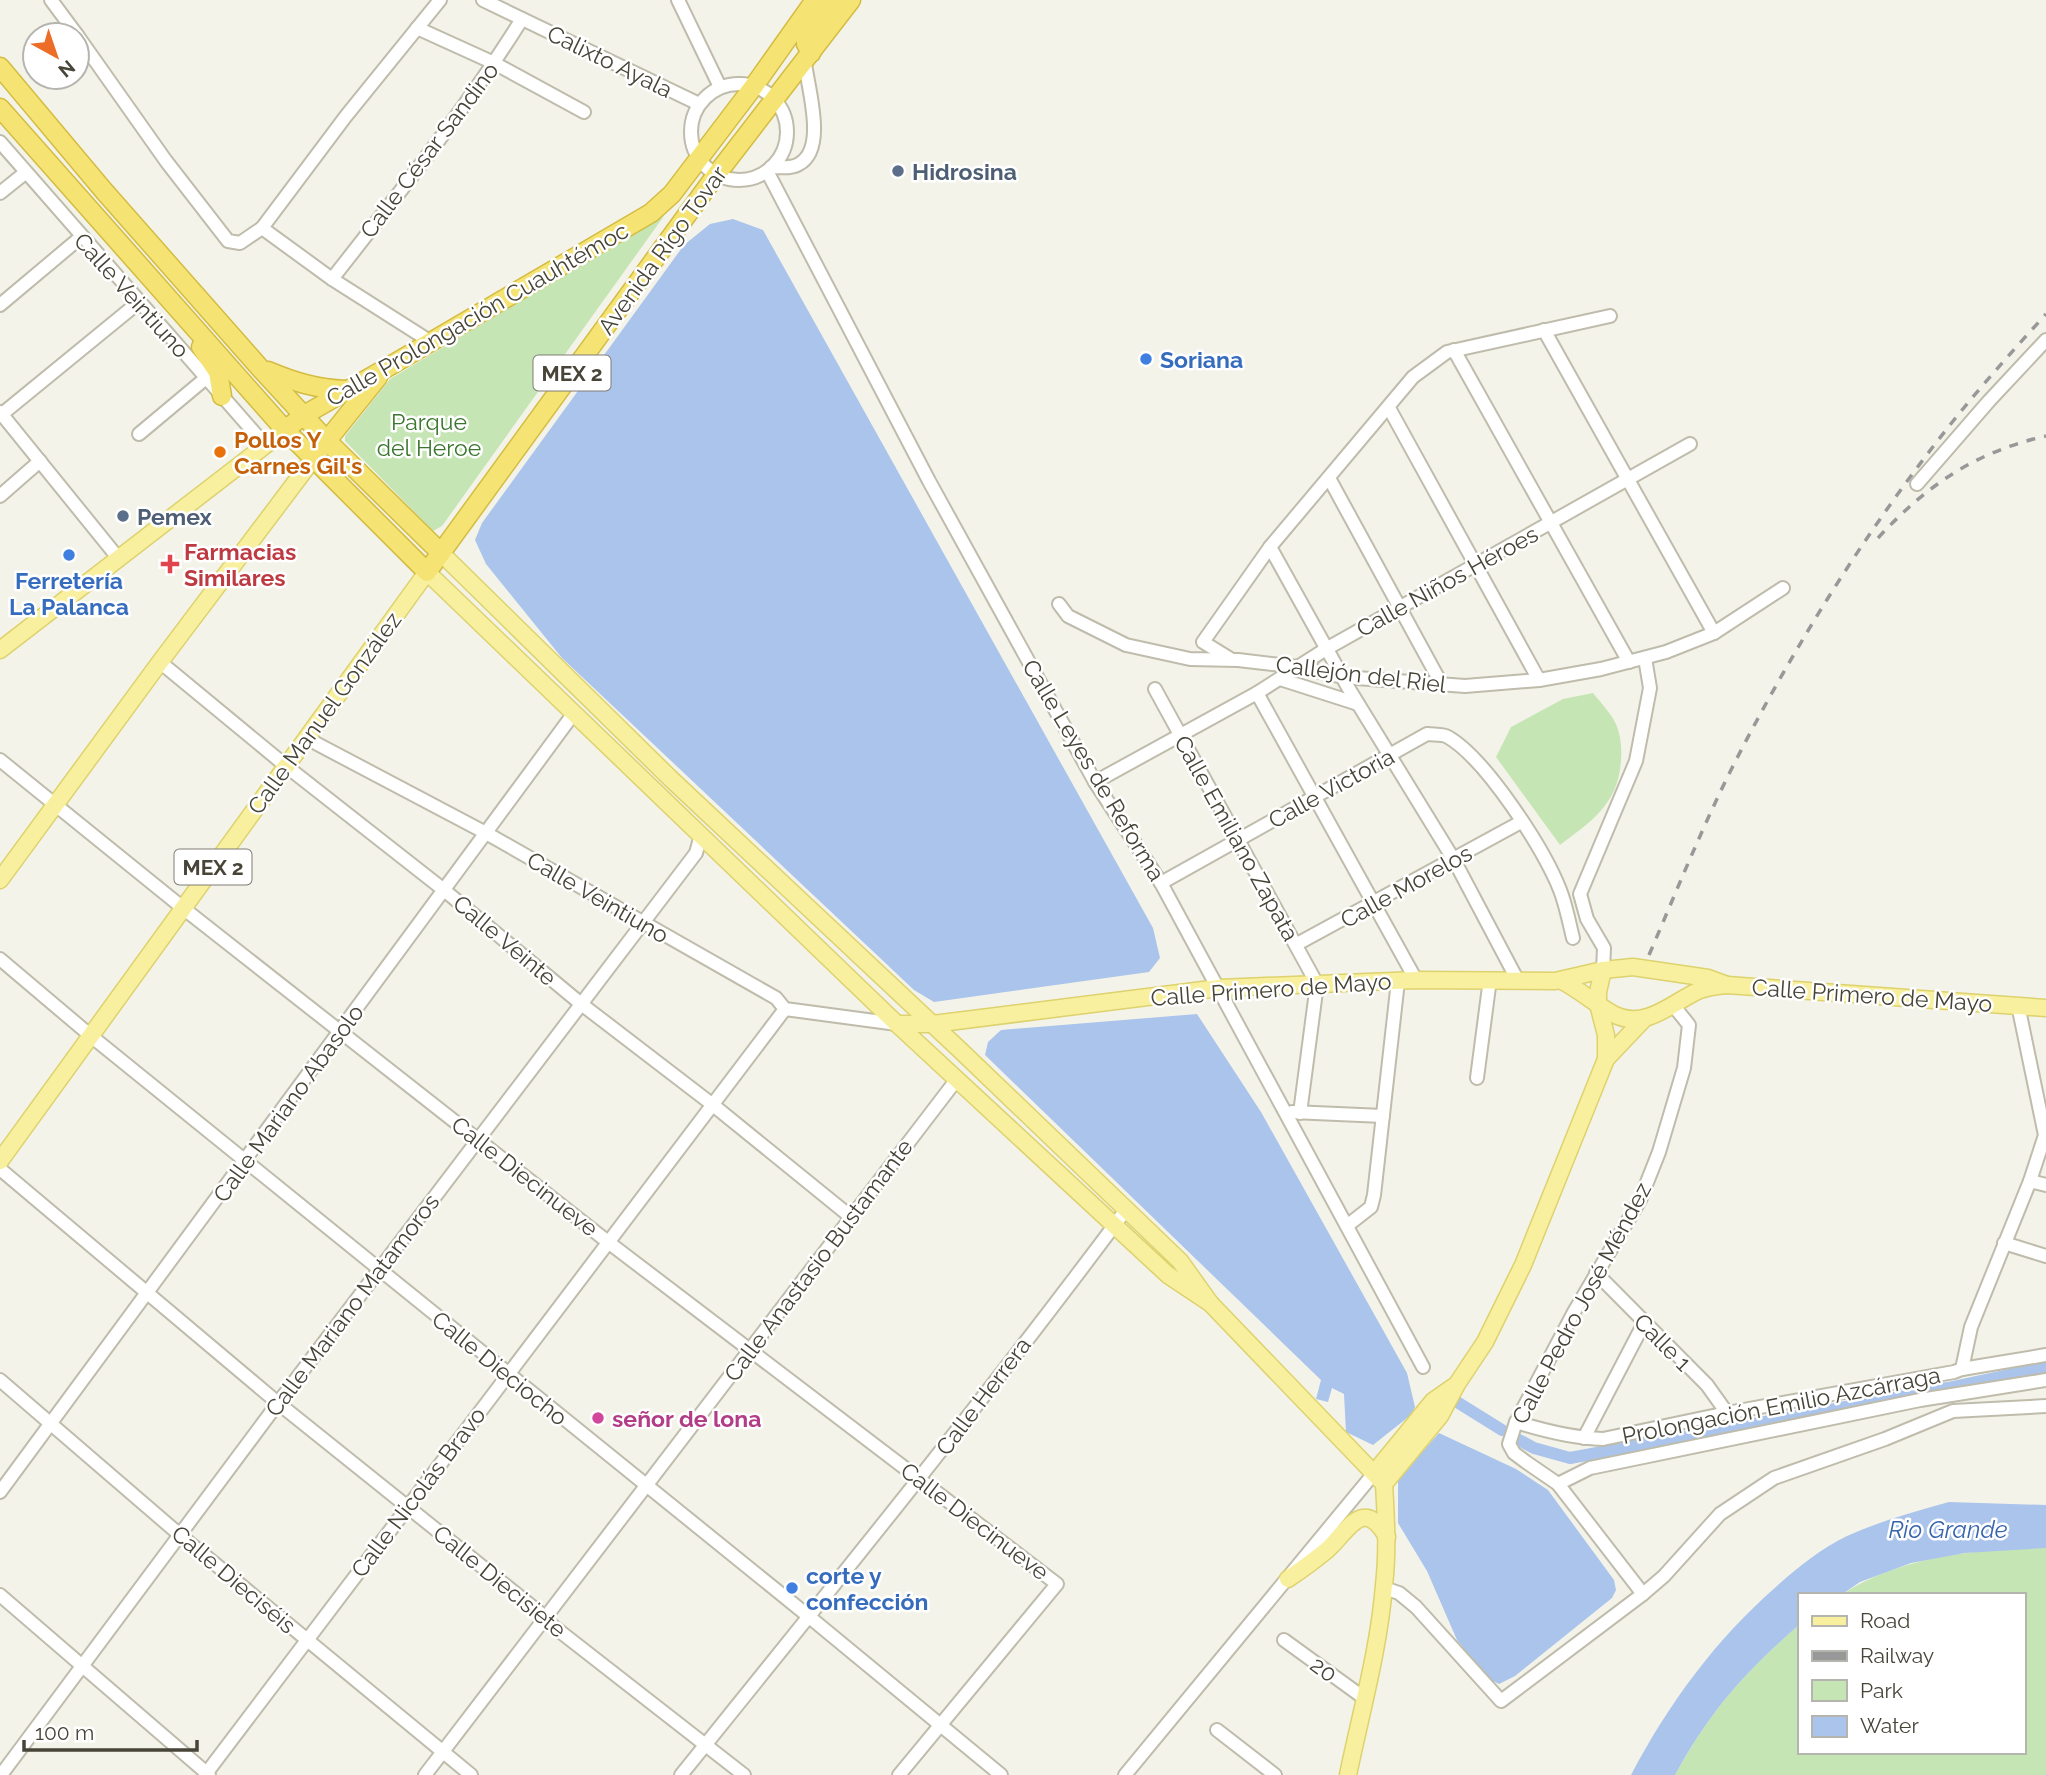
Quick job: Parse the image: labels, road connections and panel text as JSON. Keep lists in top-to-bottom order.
{
  "streets": {
    "highway": ["Avenida Rigo Tovar", "Calle Prolongación Cuauhtémoc", "MEX 2"],
    "main road": ["Calle Manuel González", "Calle Primero de Mayo"],
    "street": [
      "Calixto Ayala",
      "Calle César Sandino",
      "Calle Veintiuno",
      "Calle Niños Héroes",
      "Callejón del Riel",
      "Calle Leyes de Reforma",
      "Calle Victoria",
      "Calle Emiliano Zapata",
      "Calle Morelos",
      "Calle Veinte",
      "Calle Mariano Abasolo",
      "Calle Diecinueve",
      "Calle Anastasio Bustamante",
      "Calle Pedro José Méndez",
      "Calle Mariano Matamoros",
      "Calle 1",
      "Calle Dieciocho",
      "Calle Herrera",
      "Prolongación Emilio Azcárraga",
      "Calle Nicolás Bravo",
      "Calle Dieciséis",
      "Calle Diecisiete",
      "20"
    ]
  },
  "crossings": [
    ["Calixto Ayala", "Calle César Sandino"],
    ["Avenida Rigo Tovar", "Calle Prolongación Cuauhtémoc"],
    ["Avenida Rigo Tovar", "Calle Manuel González"],
    ["Calle Veintiuno", "Calle Manuel González"],
    ["Calle Veintiuno", "Calle Mariano Abasolo"],
    ["Calle Veintiuno", "Calle Mariano Matamoros"],
    ["Calle Veintiuno", "Calle Nicolás Bravo"],
    ["Calle Niños Héroes", "Callejón del Riel"],
    ["Calle Niños Héroes", "Calle Leyes de Reforma"],
    ["Calle Niños Héroes", "Calle Emiliano Zapata"],
    ["Calle Manuel González", "Calle Veinte"],
    ["Calle Manuel González", "Calle Diecinueve"],
    ["Calle Manuel González", "Calle Dieciocho"],
    ["Calle Leyes de Reforma", "Calle Victoria"],
    ["Calle Leyes de Reforma", "Calle Primero de Mayo"],
    ["Calle Victoria", "Calle Emiliano Zapata"],
    ["Calle Victoria", "Calle Morelos"],
    ["Calle Emiliano Zapata", "Calle Morelos"],
    ["Calle Emiliano Zapata", "Calle Primero de Mayo"],
    ["Calle Veinte", "Calle Mariano Abasolo"],
    ["Calle Veinte", "Calle Anastasio Bustamante"],
    ["Calle Veinte", "Calle Mariano Matamoros"],
    ["Calle Veinte", "Calle Nicolás Bravo"],
    ["Calle Primero de Mayo", "Calle Pedro José Méndez"],
    ["Calle Primero de Mayo", "Prolongación Emilio Azcárraga"],
    ["Calle Mariano Abasolo", "Calle Diecinueve"],
    ["Calle Mariano Abasolo", "Calle Dieciocho"],
    ["Calle Mariano Abasolo", "Calle Dieciséis"],
    ["Calle Mariano Abasolo", "Calle Diecisiete"],
    ["Calle Diecinueve", "Calle Anastasio Bustamante"],
    ["Calle Diecinueve", "Calle Mariano Matamoros"],
    ["Calle Diecinueve", "Calle Dieciocho"],
    ["Calle Diecinueve", "Calle Herrera"],
    ["Calle Diecinueve", "Calle Nicolás Bravo"],
    ["Calle Anastasio Bustamante", "Calle Dieciocho"],
    ["Calle Anastasio Bustamante", "Calle Dieciséis"],
    ["Calle Anastasio Bustamante", "Calle Diecisiete"],
    ["Calle Pedro José Méndez", "Calle 1"],
    ["Calle Pedro José Méndez", "Prolongación Emilio Azcárraga"],
    ["Calle Mariano Matamoros", "Calle Dieciocho"],
    ["Calle Mariano Matamoros", "Calle Dieciséis"],
    ["Calle Mariano Matamoros", "Calle Diecisiete"],
    ["Calle 1", "Prolongación Emilio Azcárraga"],
    ["Calle Dieciocho", "Calle Herrera"],
    ["Calle Dieciocho", "Calle Nicolás Bravo"],
    ["Calle Herrera", "Calle Diecisiete"],
    ["Calle Nicolás Bravo", "Calle Dieciséis"],
    ["Calle Nicolás Bravo", "Calle Diecisiete"]
  ],
  "water": ["Rio Grande"],
  "parks": ["Parque del Heroe"],
  "places": {
    "other": [
      "Hidrosina",
      "Soriana",
      "Pollos Y Carnes Gil's",
      "Pemex",
      "Ferretería La Palanca",
      "señor de lona",
      "corte y confección"
    ],
    "health": ["Farmacias Similares"]
  },
  "legend": [
    "Road",
    "Railway",
    "Park",
    "Water"
  ],
  "scale_bar": "100 m",
  "north": "bottom right"
}
